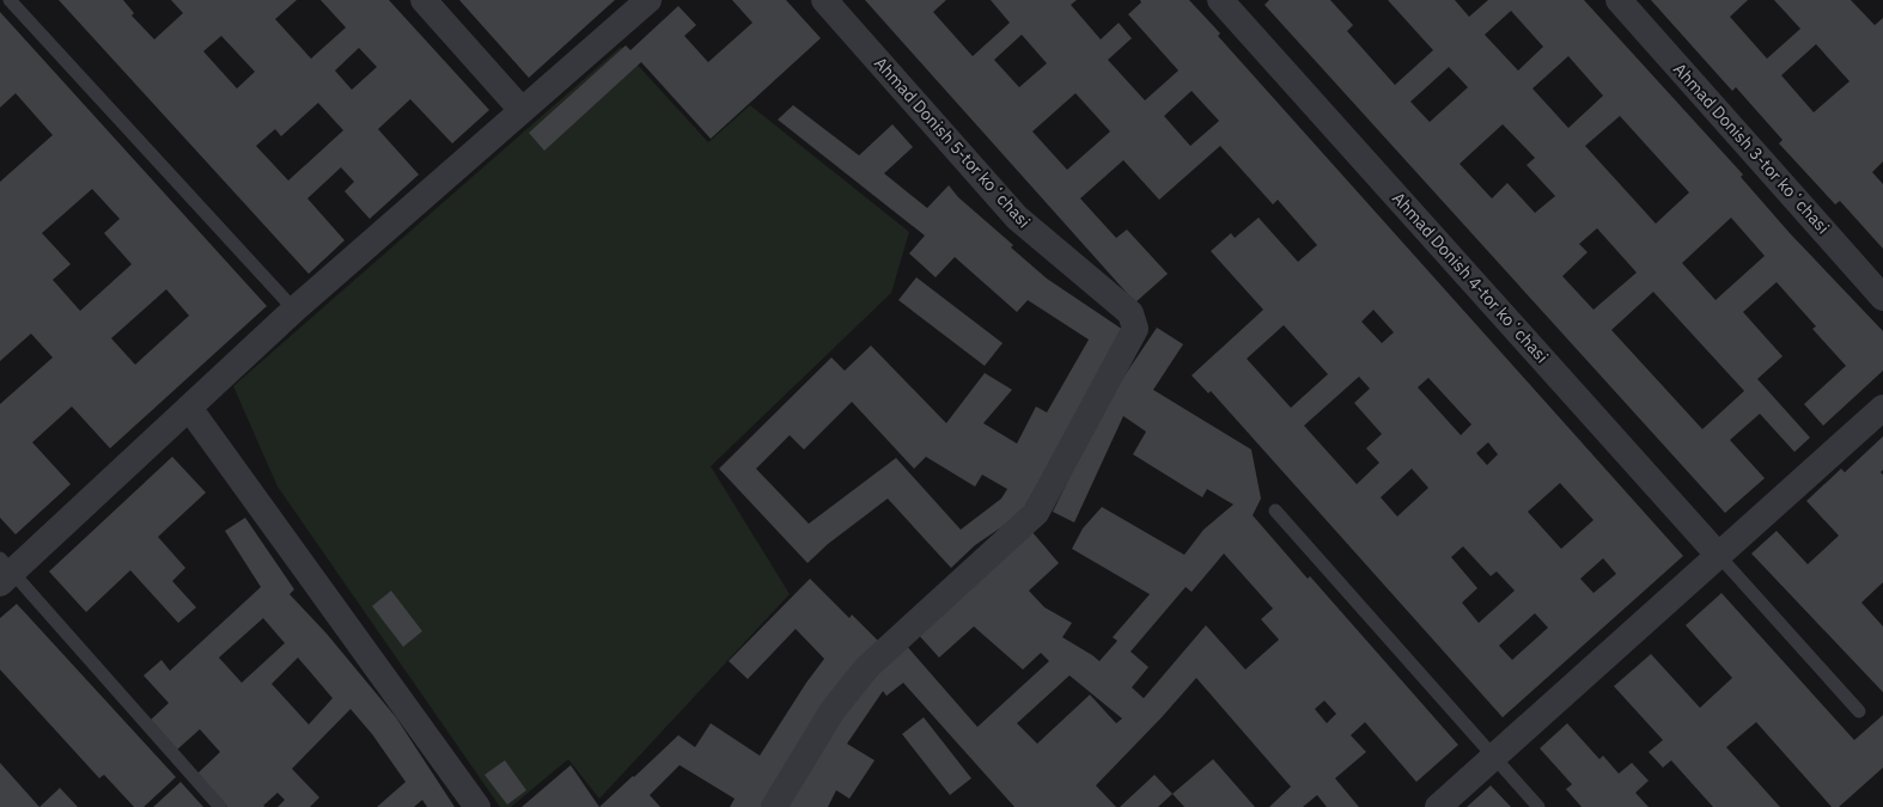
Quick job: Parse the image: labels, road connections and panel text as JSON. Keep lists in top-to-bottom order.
{
  "streets": {
    "street": ["Ahmad Donish 5-tor koʻchasi", "Ahmad Donish 3-tor koʻchasi", "Ahmad Donish 4-tor koʻchasi"]
  }
}
